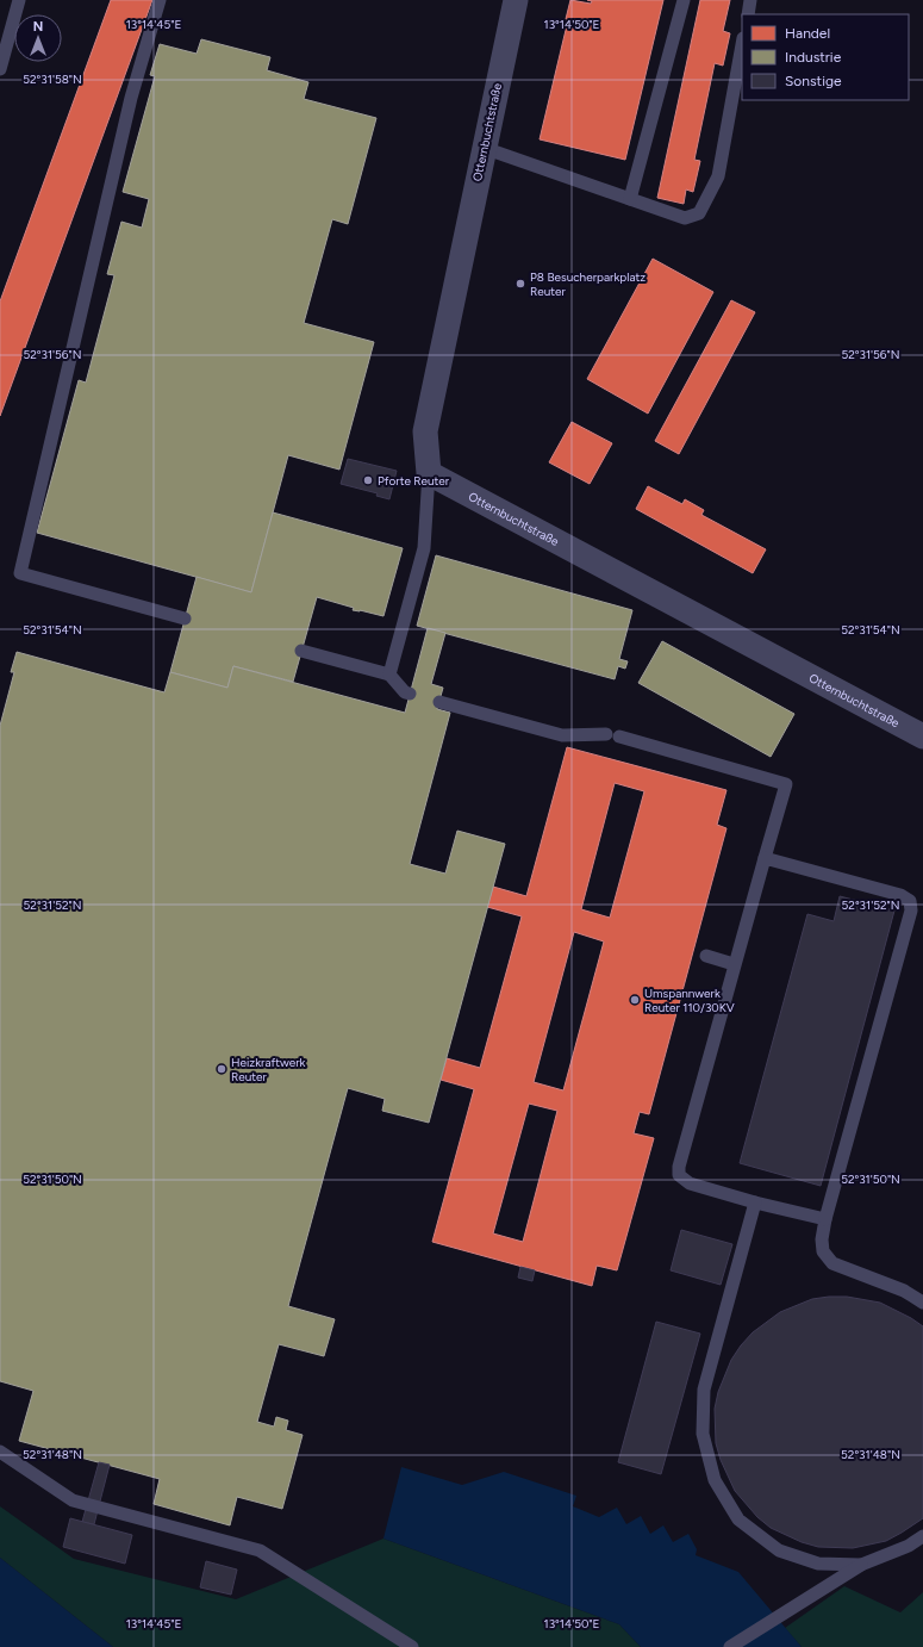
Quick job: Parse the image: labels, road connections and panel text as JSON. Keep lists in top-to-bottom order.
{
  "streets": {
    "street": ["Otternbuchtstraße"]
  },
  "places": [
    "P8 Besucherparkplatz Reuter",
    "Pforte Reuter",
    "Umspannwerk Reuter 110/30KV",
    "Heizkraftwerk Reuter"
  ],
  "legend": ["Handel", "Industrie", "Sonstige"],
  "north": "top",
  "coordinates": [
    "13°14'45\"E",
    "13°14'50\"E",
    "52°31'58\"N",
    "52°31'56\"N",
    "52°31'54\"N",
    "52°31'52\"N",
    "52°31'50\"N",
    "52°31'48\"N"
  ]
}
